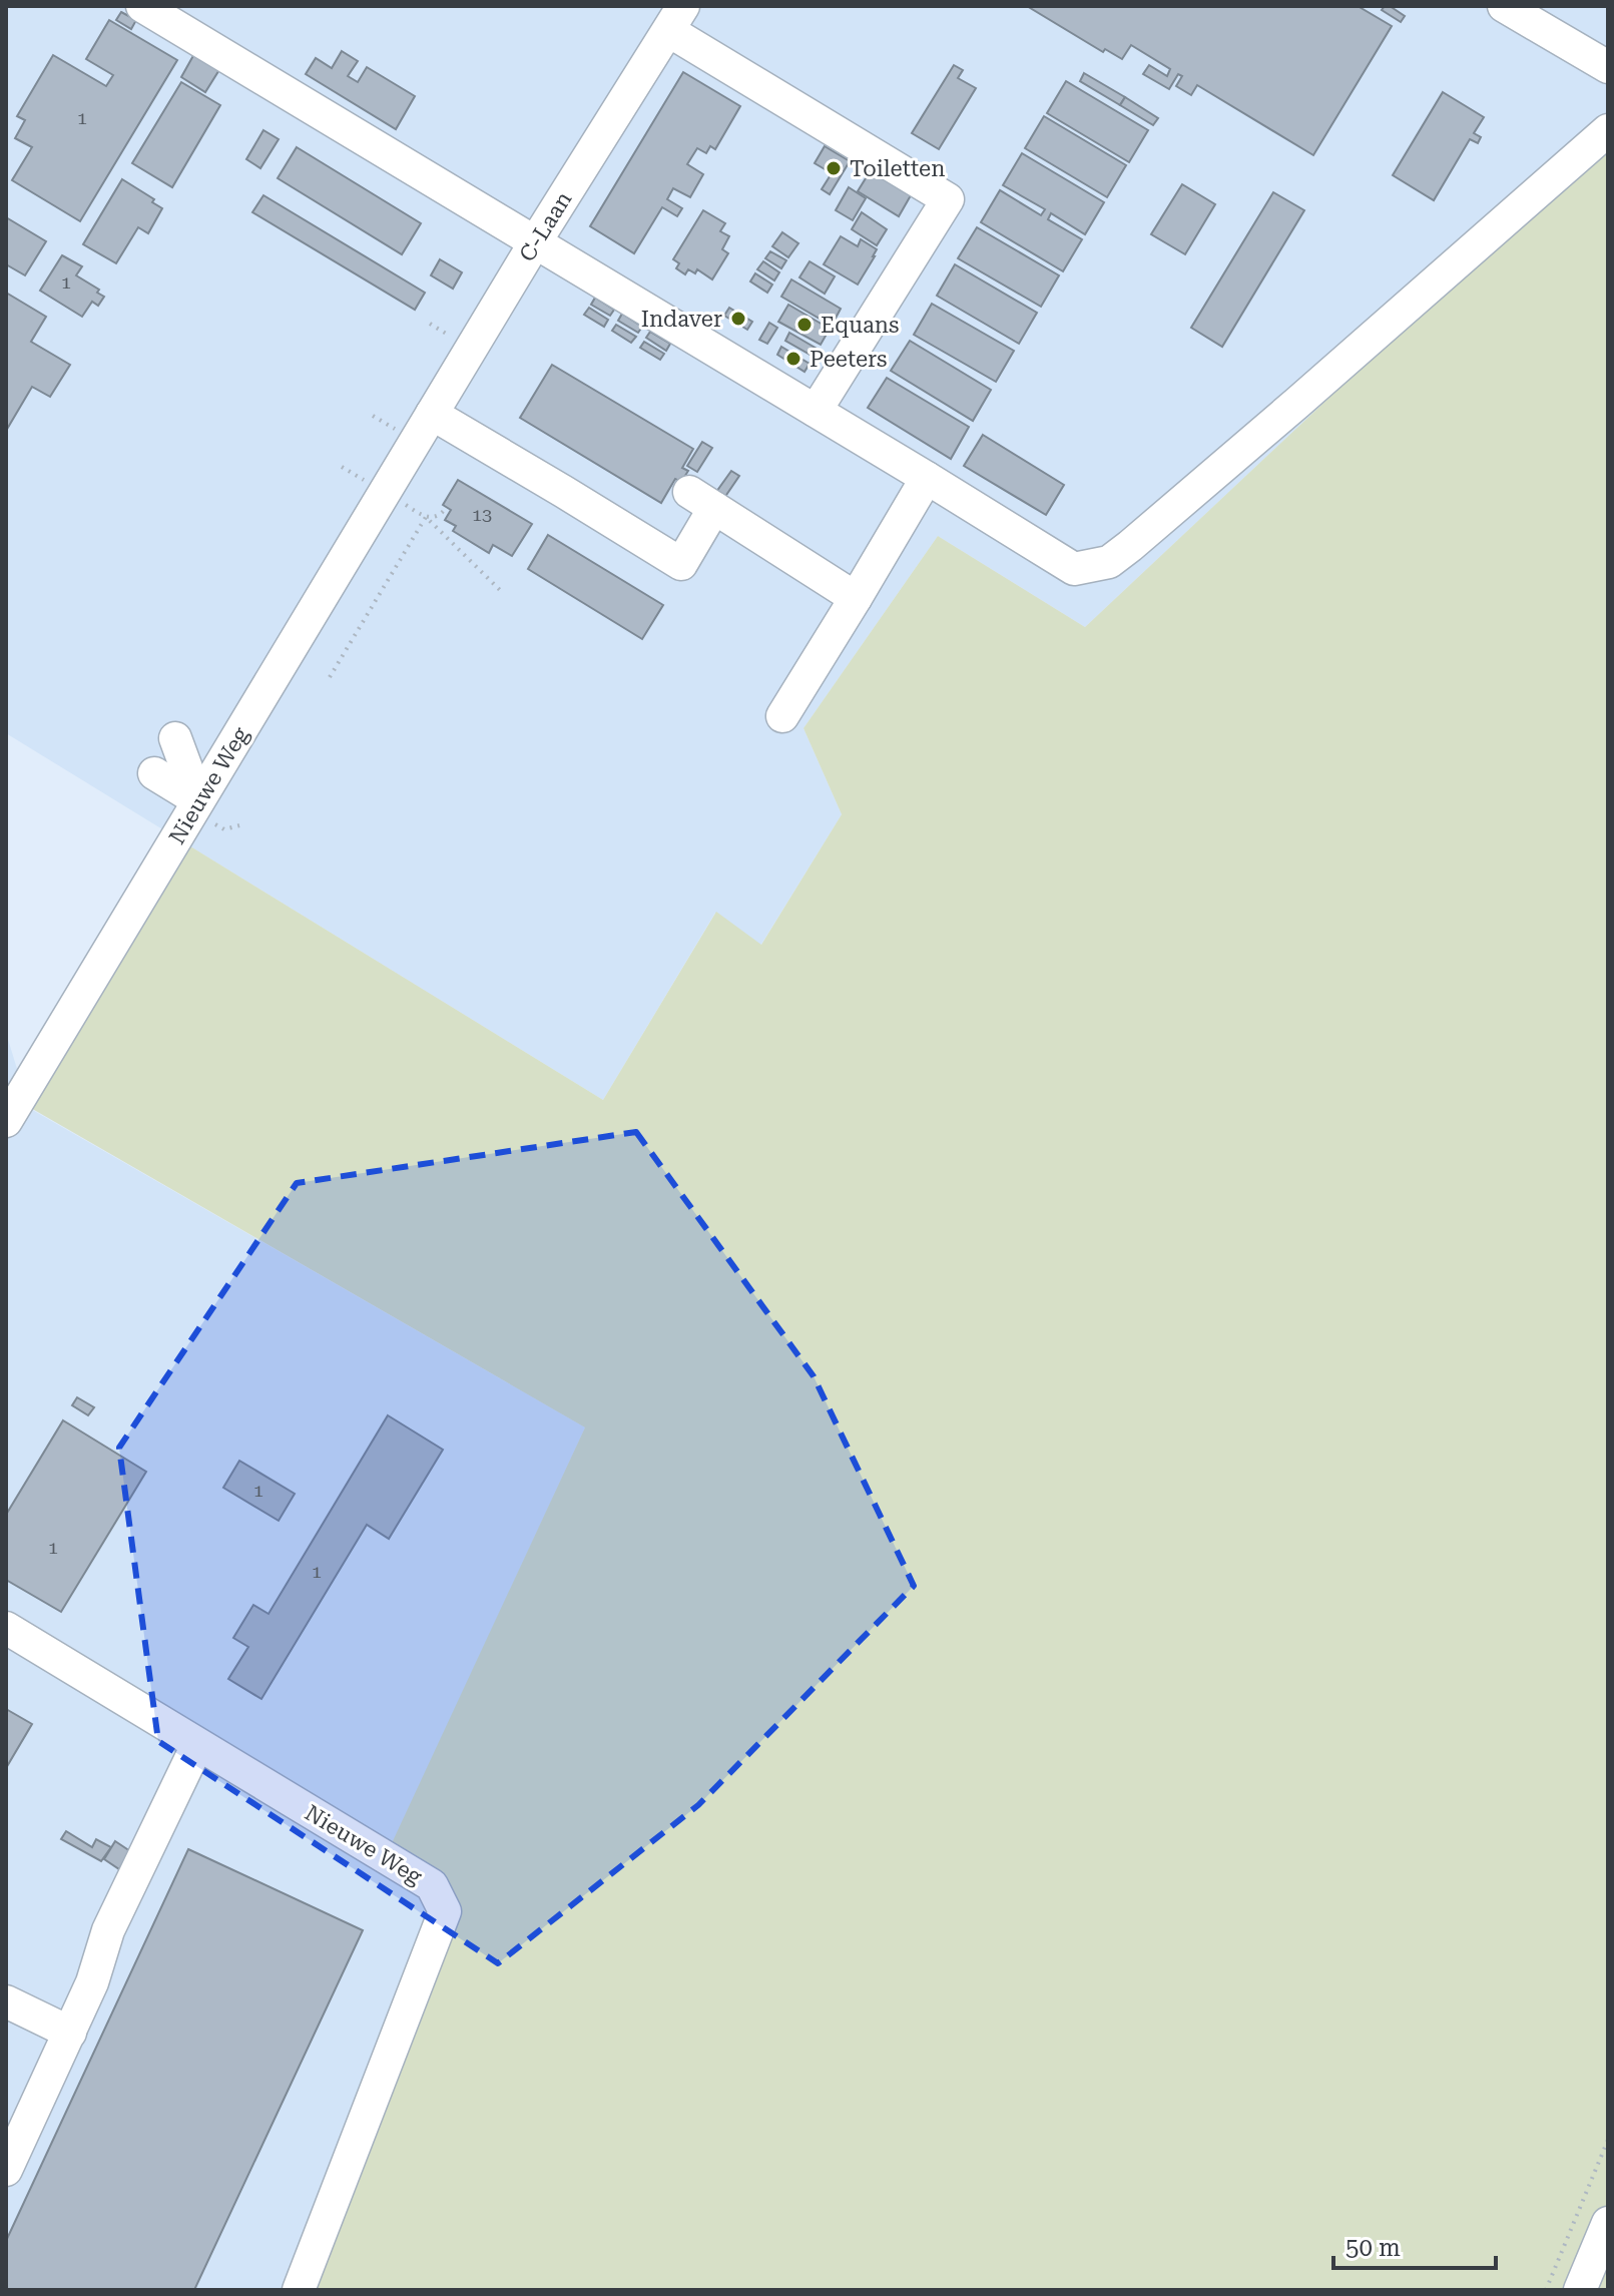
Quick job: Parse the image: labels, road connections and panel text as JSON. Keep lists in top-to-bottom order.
{
  "streets": {
    "street": ["C-Laan", "Nieuwe Weg"]
  },
  "crossings": [
    ["C-Laan", "Nieuwe Weg"]
  ],
  "places": [
    "Toiletten",
    "Indaver",
    "Equans",
    "Peeters"
  ],
  "house_numbers": [
    "1",
    "1",
    "13",
    "1",
    "1",
    "1"
  ],
  "scale_bar": "50 m"
}
